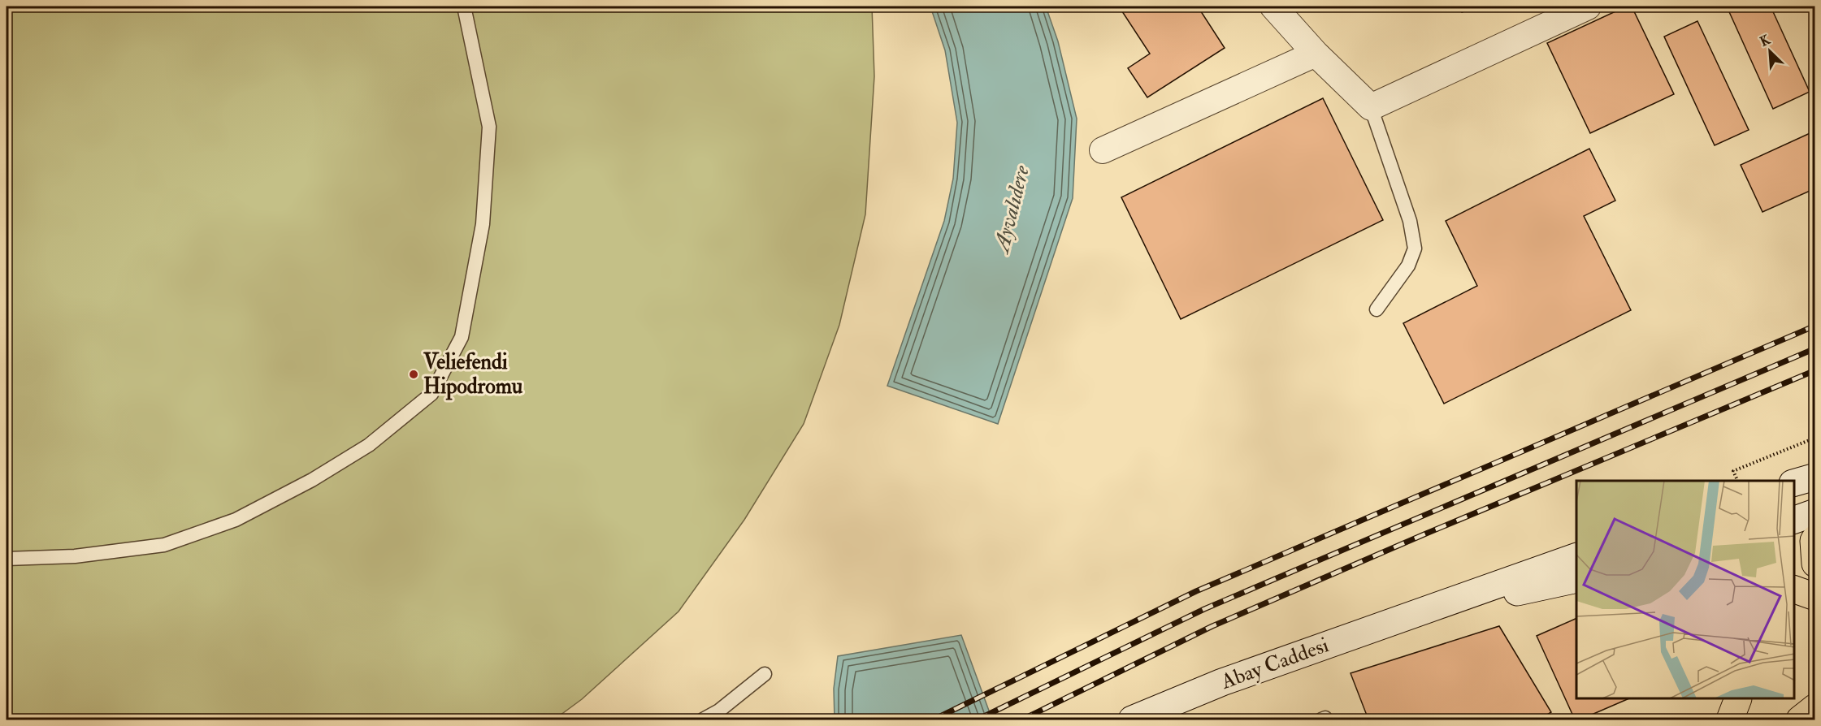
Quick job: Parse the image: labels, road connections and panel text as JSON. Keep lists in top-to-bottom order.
{
  "streets": {
    "main road": ["Abay Caddesi"]
  },
  "water": ["Ayvalıdere"],
  "places": ["Veliefendi Hipodromu"],
  "north": "top left"
}
